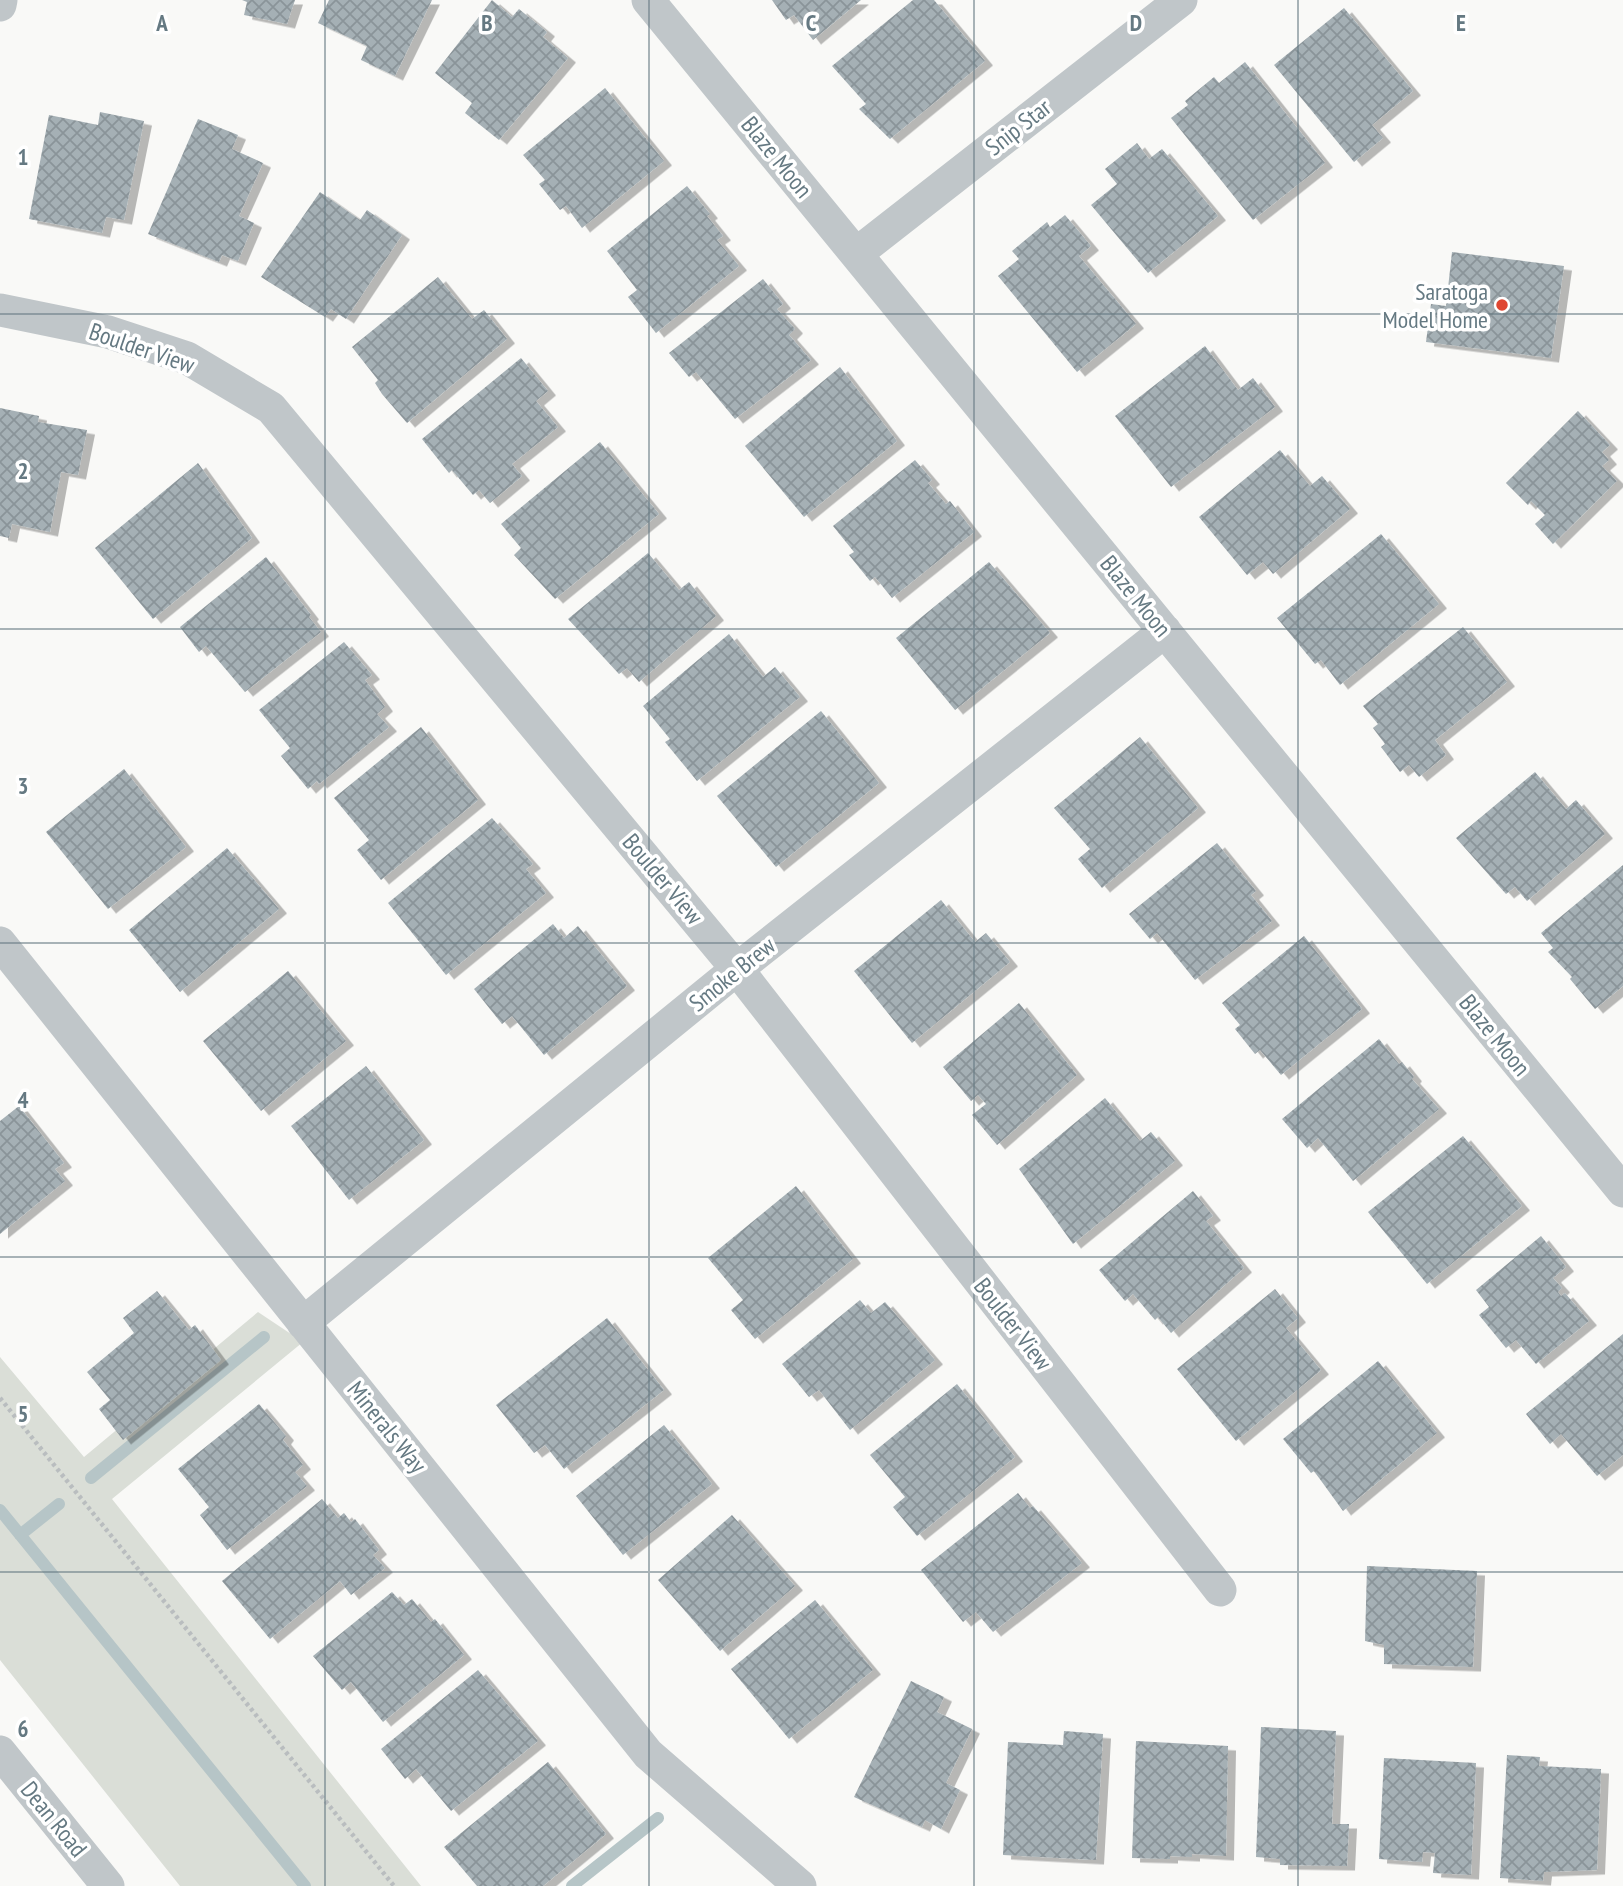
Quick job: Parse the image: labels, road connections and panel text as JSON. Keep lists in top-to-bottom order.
{
  "streets": {
    "street": [
      "Snip Star",
      "Blaze Moon",
      "Boulder View",
      "Smoke Brew",
      "Minerals Way",
      "Dean Road"
    ]
  },
  "crossings": [
    ["Snip Star", "Blaze Moon"],
    ["Blaze Moon", "Smoke Brew"],
    ["Boulder View", "Smoke Brew"],
    ["Smoke Brew", "Minerals Way"]
  ],
  "places": ["Saratoga Model Home"],
  "grid": {
    "columns": [
      "A",
      "B",
      "C",
      "D",
      "E"
    ],
    "rows": [
      "1",
      "2",
      "3",
      "4",
      "5",
      "6"
    ]
  }
}
